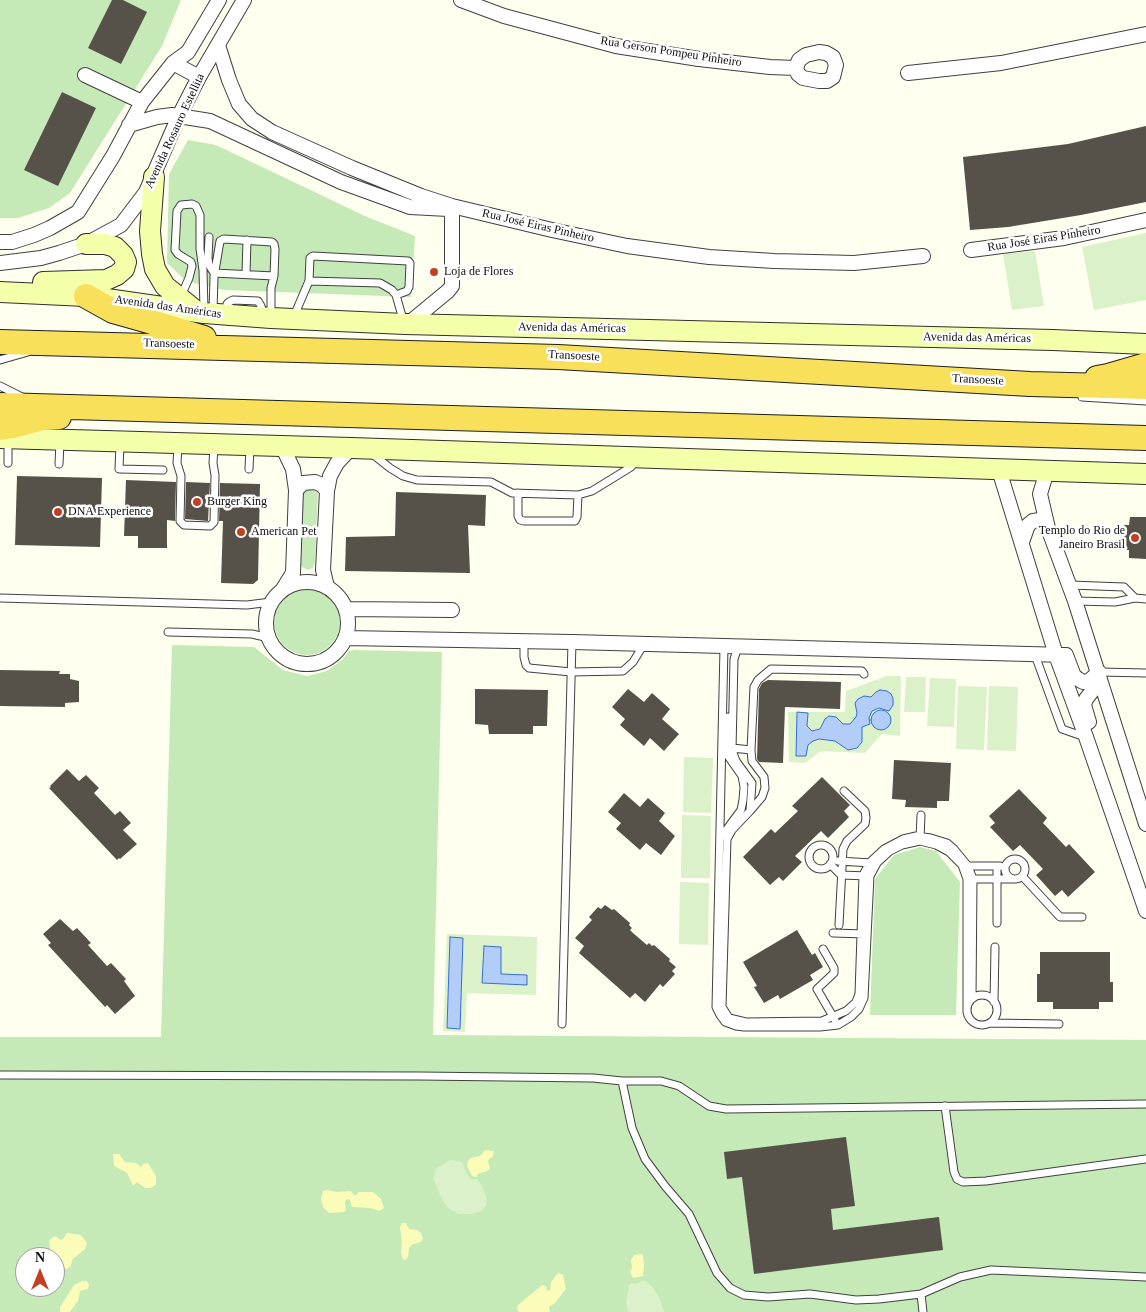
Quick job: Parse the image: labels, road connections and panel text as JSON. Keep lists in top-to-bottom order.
{
  "streets": {
    "main road": ["Avenida das Américas"],
    "street": ["Rua Gerson Pompeu Pinheiro", "Avenida Rosauro Estellita", "Rua José Eiras Pinheiro"]
  },
  "crossings": [
    ["Avenida Rosauro Estellita", "Rua José Eiras Pinheiro"]
  ],
  "places": [
    "Loja de Flores",
    "Burger King",
    "DNA Experience",
    "American Pet",
    "Templo do Rio de Janeiro Brasil"
  ],
  "north": "top"
}
